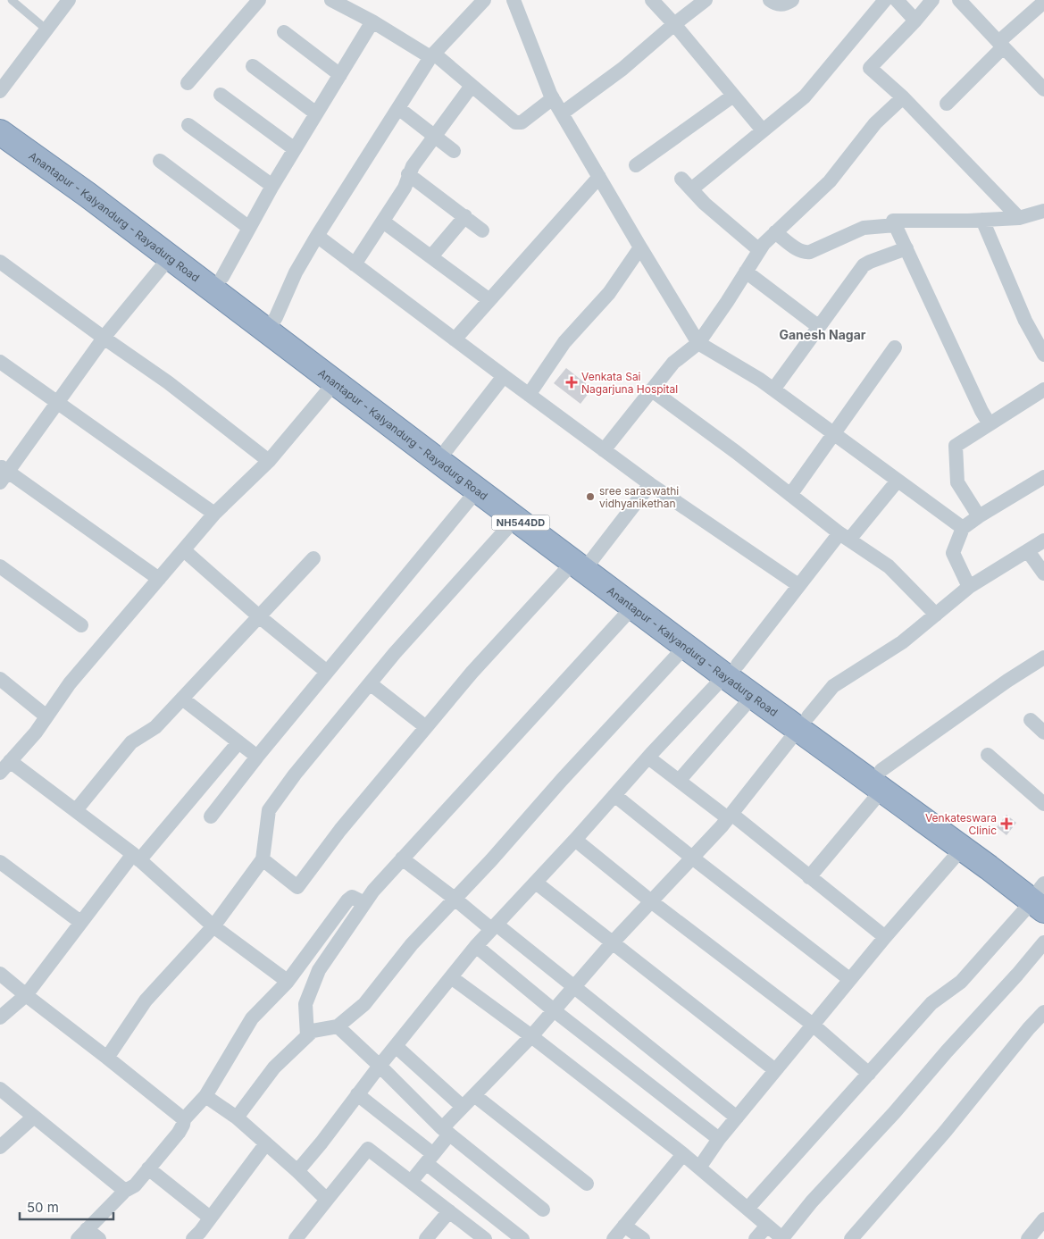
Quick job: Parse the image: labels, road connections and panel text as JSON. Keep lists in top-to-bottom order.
{
  "streets": {
    "highway": ["Anantapur - Kalyandurg - Rayadurg Road", "NH544DD"]
  },
  "districts": ["Ganesh Nagar"],
  "places": {
    "health": ["Venkata Sai Nagarjuna Hospital", "Venkateswara Clinic"],
    "other": ["sree saraswathi vidhyanikethan"]
  },
  "scale_bar": "50 m"
}
